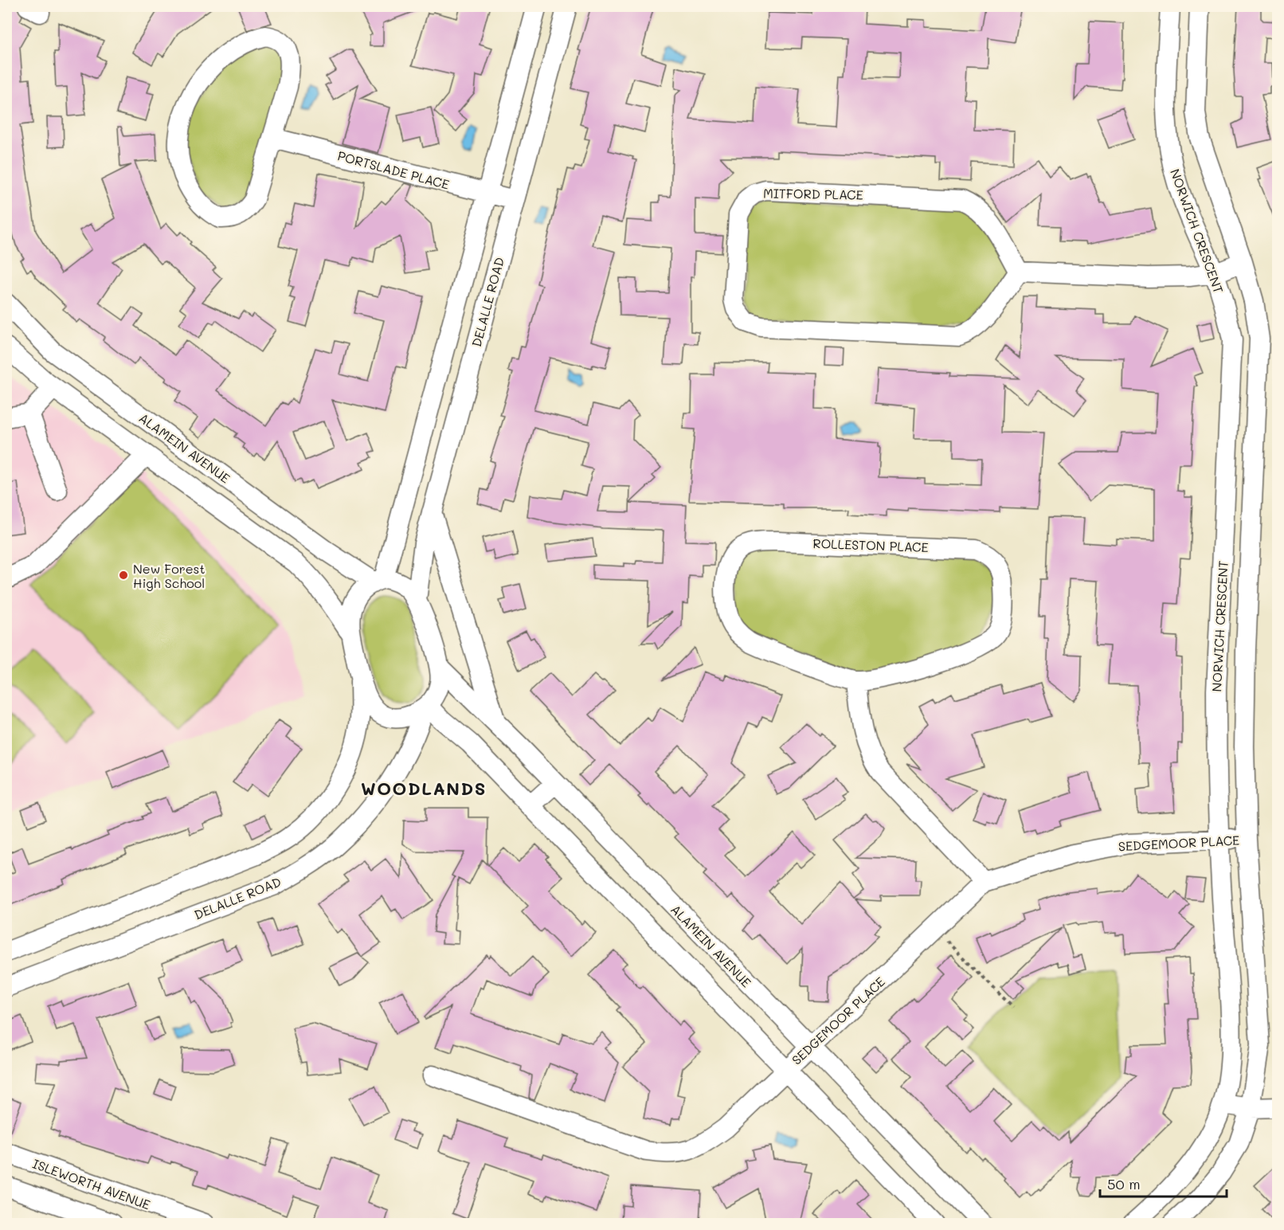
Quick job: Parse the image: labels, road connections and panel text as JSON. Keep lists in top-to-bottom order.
{
  "streets": {
    "street": [
      "PORTSLADE PLACE",
      "MITFORD PLACE",
      "NORWICH CRESCENT",
      "DELALLE ROAD",
      "ALAMEIN AVENUE",
      "ROLLESTON PLACE",
      "SEDGEMOOR PLACE",
      "ISLEWORTH AVENUE"
    ]
  },
  "crossings": [
    ["PORTSLADE PLACE", "DELALLE ROAD"],
    ["NORWICH CRESCENT", "SEDGEMOOR PLACE"],
    ["DELALLE ROAD", "ALAMEIN AVENUE"],
    ["ALAMEIN AVENUE", "SEDGEMOOR PLACE"]
  ],
  "districts": ["WOODLANDS"],
  "places": ["New Forest High School"],
  "scale_bar": "50 m"
}
